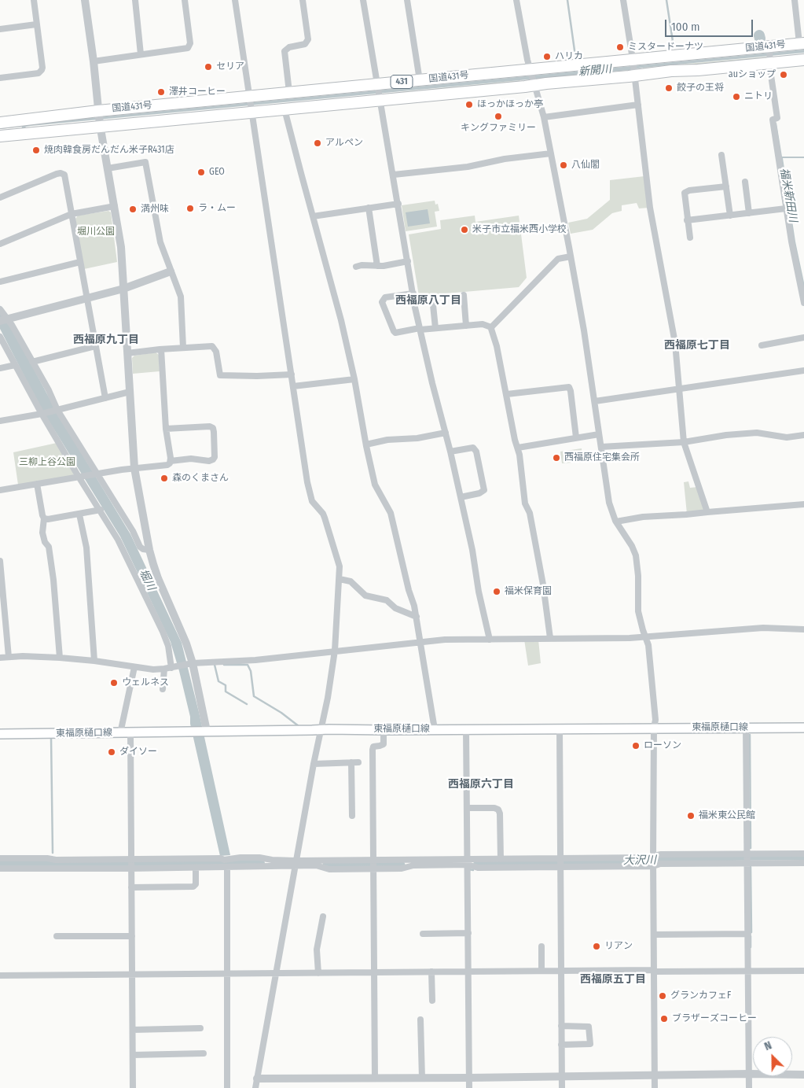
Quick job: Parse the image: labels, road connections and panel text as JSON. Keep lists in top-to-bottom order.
{
  "streets": {
    "highway": ["国道431号", "431"],
    "main road": ["東福原樋口線"]
  },
  "districts": [
    "西福原八丁目",
    "西福原九丁目",
    "西福原七丁目",
    "西福原六丁目",
    "西福原五丁目"
  ],
  "water": [
    "新開川",
    "福米新田川",
    "堀川",
    "大沢川"
  ],
  "parks": ["堀川公園", "三柳上谷公園"],
  "places": [
    "ミスタードーナツ",
    "ハリカ",
    "セリア",
    "auショップ",
    "餃子の王将",
    "澤井コーヒー",
    "ニトリ",
    "ほっかほっか亭",
    "キングファミリー",
    "アルペン",
    "焼肉韓食房だんだん米子R431店",
    "八仙閣",
    "GEO",
    "ラ・ムー",
    "満州味",
    "米子市立福米西小学校",
    "西福原住宅集会所",
    "森のくまさん",
    "福米保育園",
    "ウェルネス",
    "ローソン",
    "ダイソー",
    "福米東公民館",
    "リアン",
    "グランカフェF",
    "ブラザーズコーヒー"
  ],
  "scale_bar": "100 m",
  "north": "top left"
}
